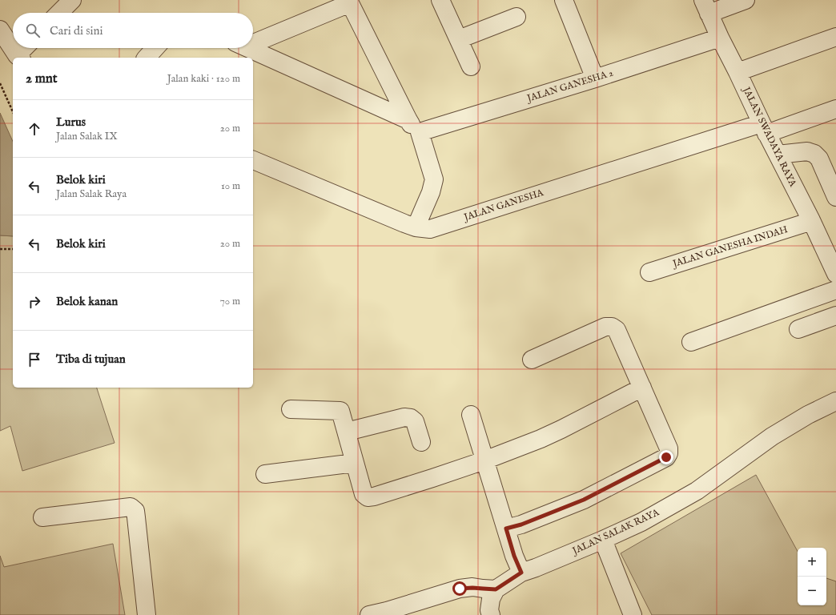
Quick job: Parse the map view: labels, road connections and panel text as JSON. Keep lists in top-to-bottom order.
{
  "streets": {
    "street": [
      "JALAN GANESHA 2",
      "JALAN SWADAYA RAYA",
      "JALAN GANESHA",
      "JALAN GANESHA INDAH",
      "JALAN SALAK RAYA"
    ]
  },
  "crossings": [
    ["JALAN GANESHA 2", "JALAN SWADAYA RAYA"],
    ["JALAN SWADAYA RAYA", "JALAN GANESHA"],
    ["JALAN SWADAYA RAYA", "JALAN GANESHA INDAH"]
  ],
  "page": {
    "search": "Cari di sini",
    "heading": ["2 mnt", "Jalan kaki · 120 m"],
    "list": [
      ["Lurus", "Jalan Salak IX", "20 m"],
      ["Belok kiri", "Jalan Salak Raya", "10 m"],
      ["Belok kiri", "20 m"],
      ["Belok kanan", "70 m"],
      "Tiba di tujuan"
    ],
    "map_buttons": ["+", "−"]
  }
}
